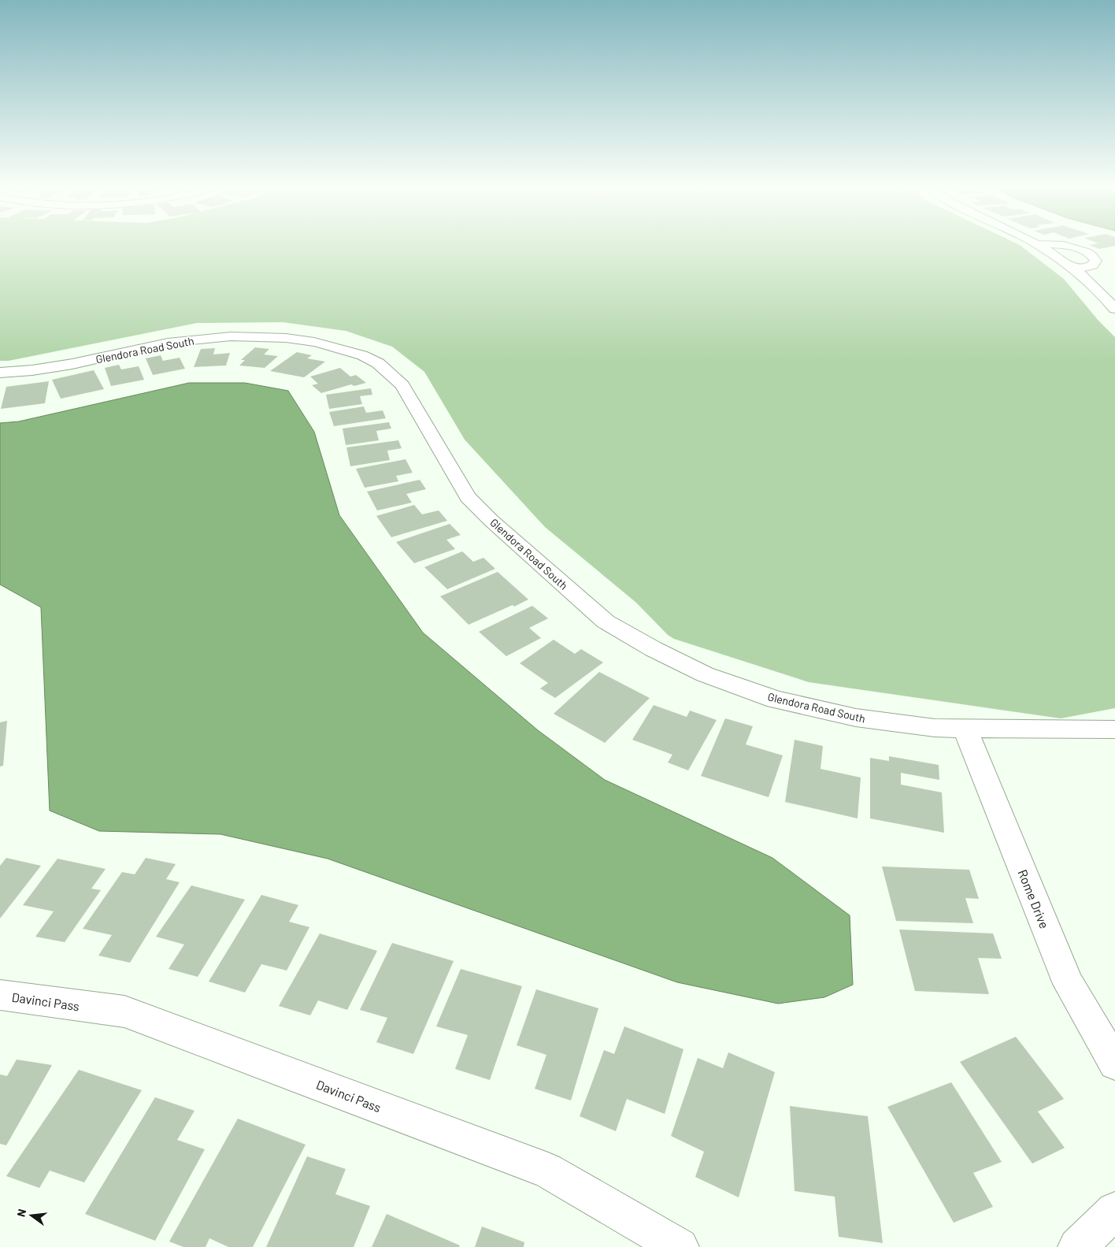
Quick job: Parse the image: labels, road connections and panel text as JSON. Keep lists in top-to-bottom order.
{
  "streets": {
    "street": ["Glendora Road South", "Rome Drive", "Davinci Pass"]
  },
  "crossings": [
    ["Glendora Road South", "Rome Drive"]
  ],
  "north": "left"
}
